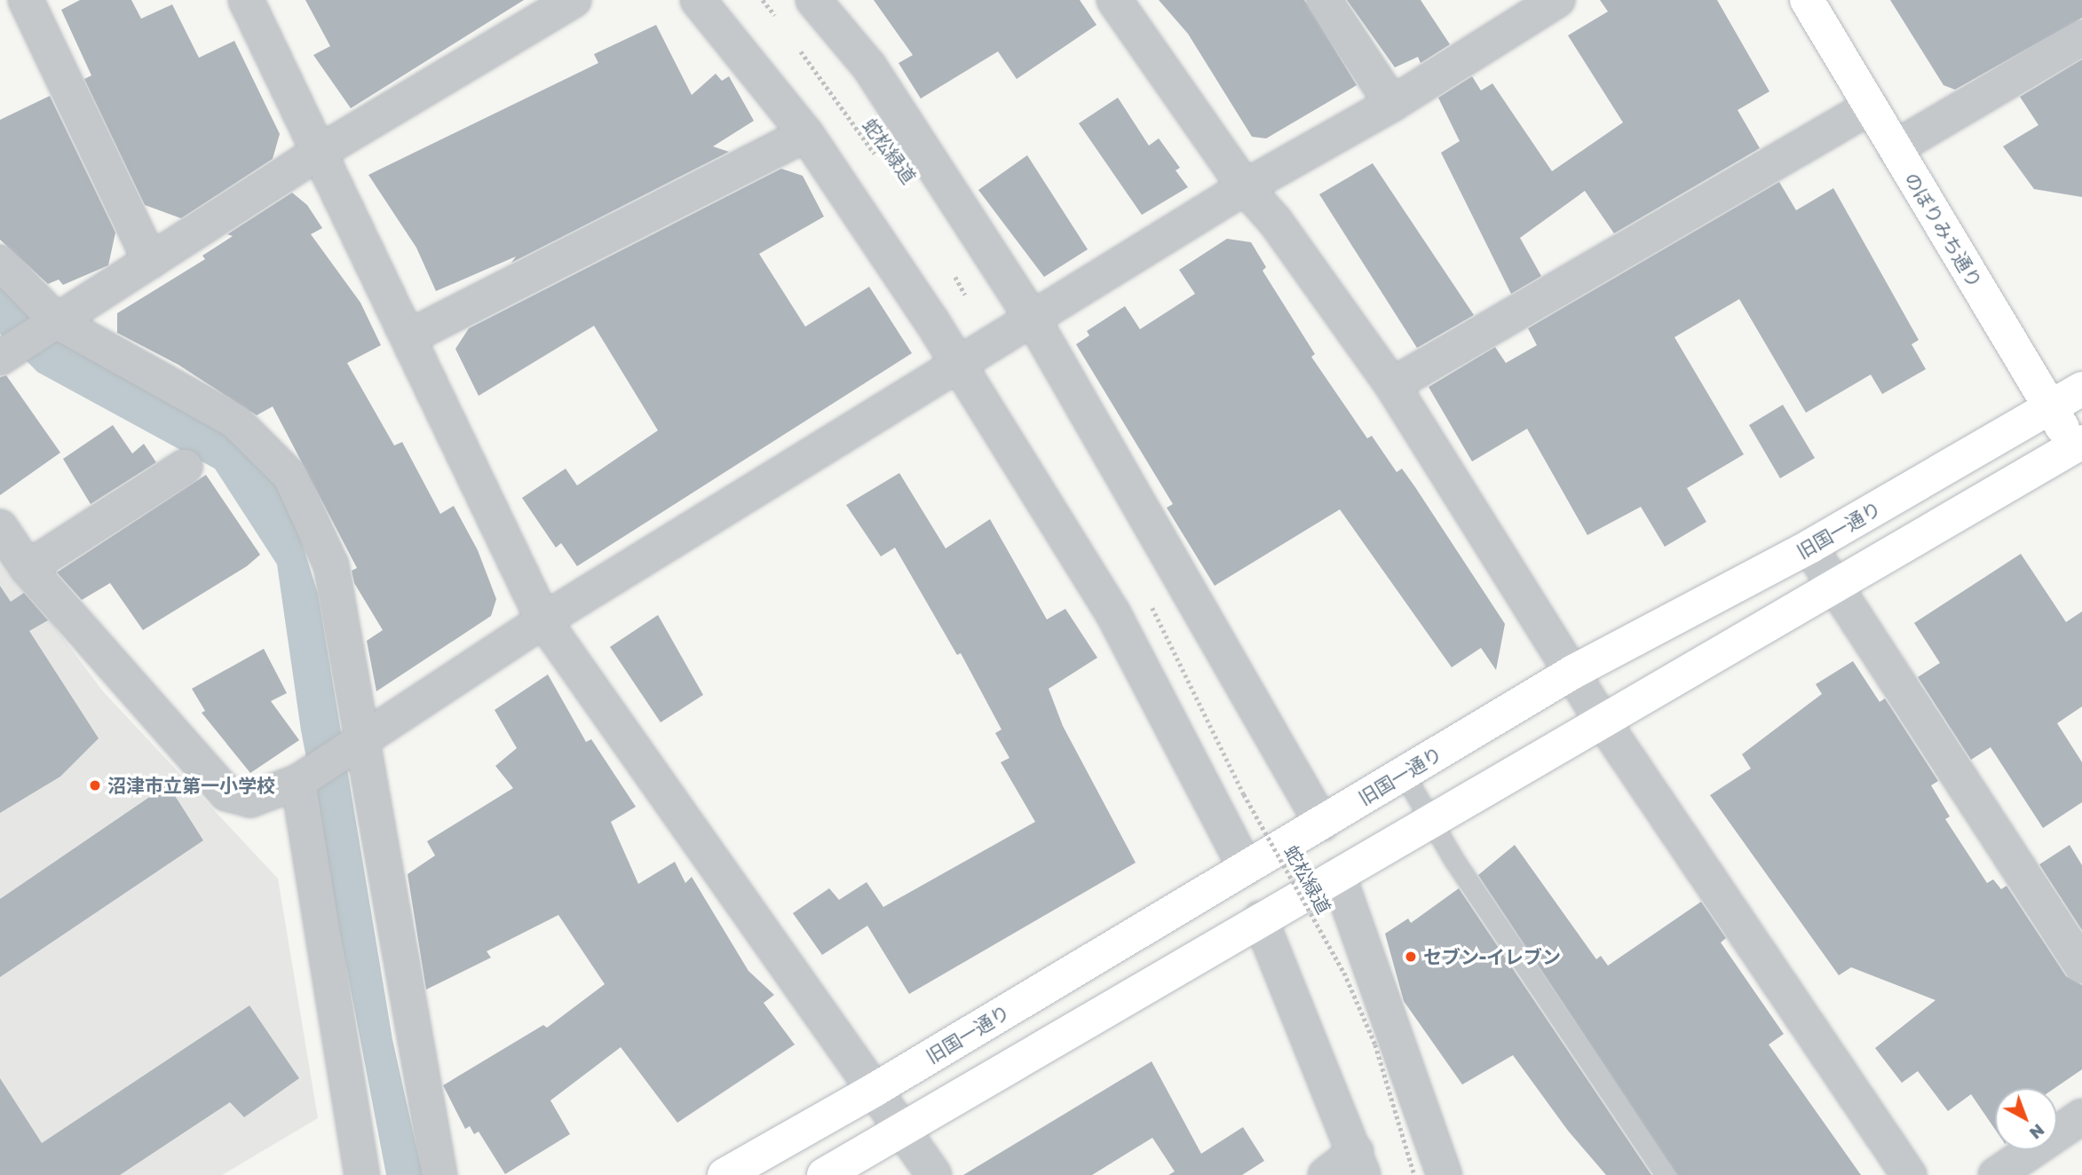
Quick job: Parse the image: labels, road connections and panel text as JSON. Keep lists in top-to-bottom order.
{
  "streets": {
    "main road": ["のぼりみち通り", "旧国一通り"],
    "path": ["蛇松緑道"]
  },
  "crossings": [
    ["のぼりみち通り", "旧国一通り"]
  ],
  "places": ["沼津市立第一小学校", "セブン-イレブン"],
  "north": "bottom right"
}
